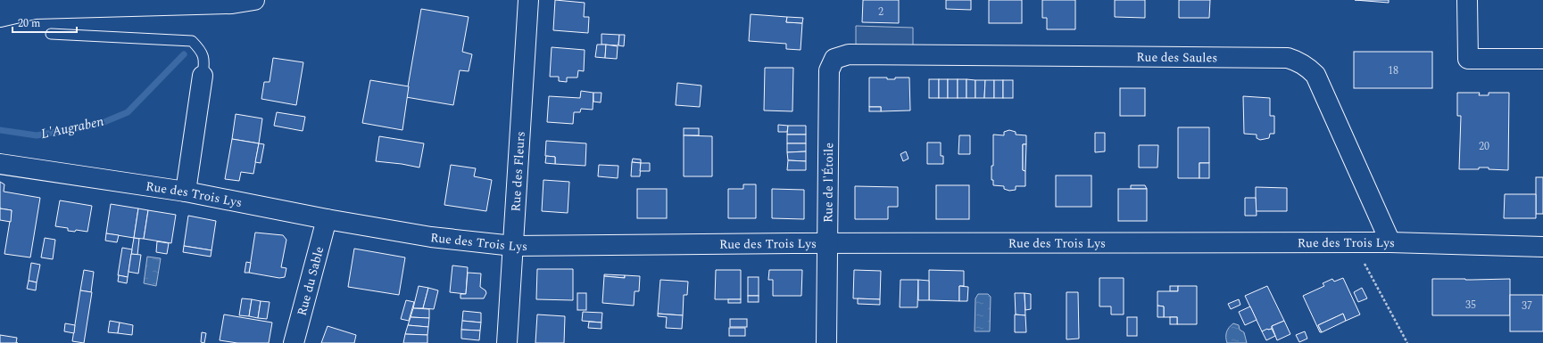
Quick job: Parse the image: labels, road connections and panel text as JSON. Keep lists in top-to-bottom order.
{
  "streets": {
    "street": [
      "Rue des Saules",
      "Rue des Fleurs",
      "Rue de l'Étoile",
      "Rue des Trois Lys",
      "Rue du Sable"
    ]
  },
  "crossings": [
    ["Rue des Saules", "Rue de l'Étoile"],
    ["Rue des Saules", "Rue des Trois Lys"],
    ["Rue des Fleurs", "Rue des Trois Lys"],
    ["Rue de l'Étoile", "Rue des Trois Lys"],
    ["Rue des Trois Lys", "Rue du Sable"]
  ],
  "water": ["L'Augraben"],
  "house_numbers": [
    "2",
    "18",
    "20",
    "35",
    "37"
  ],
  "scale_bar": "20 m"
}
